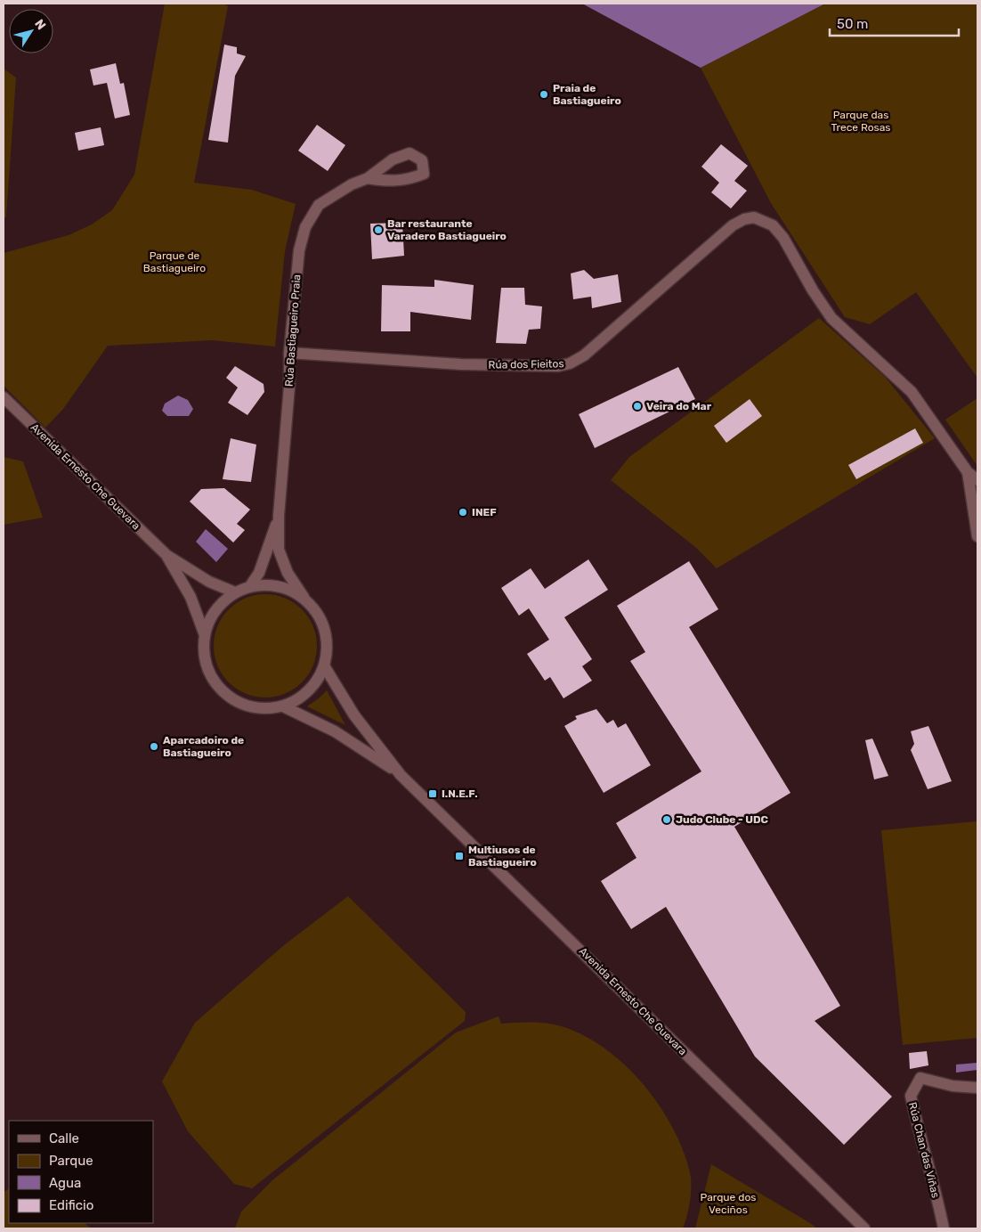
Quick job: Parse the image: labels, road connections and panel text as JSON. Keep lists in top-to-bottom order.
{
  "streets": {
    "main road": [
      "Rúa Bastiagueiro Praia",
      "Rúa dos Fieitos",
      "Avenida Ernesto Che Guevara",
      "Rúa Chan das Viñas"
    ]
  },
  "crossings": [
    ["Rúa Bastiagueiro Praia", "Rúa dos Fieitos"]
  ],
  "parks": ["Parque das Trece Rosas", "Parque de Bastiagueiro", "Parque dos Veciños"],
  "places": {
    "other": [
      "Praia de Bastiagueiro",
      "Bar restaurante Varadero Bastiagueiro",
      "Veira do Mar",
      "INEF",
      "Aparcadoiro de Bastiagueiro",
      "Judo Clube - UDC"
    ],
    "transit": ["I.N.E.F.", "Multiusos de Bastiagueiro"]
  },
  "legend": [
    "Calle",
    "Parque",
    "Agua",
    "Edificio"
  ],
  "scale_bar": "50 m",
  "north": "top right"
}
